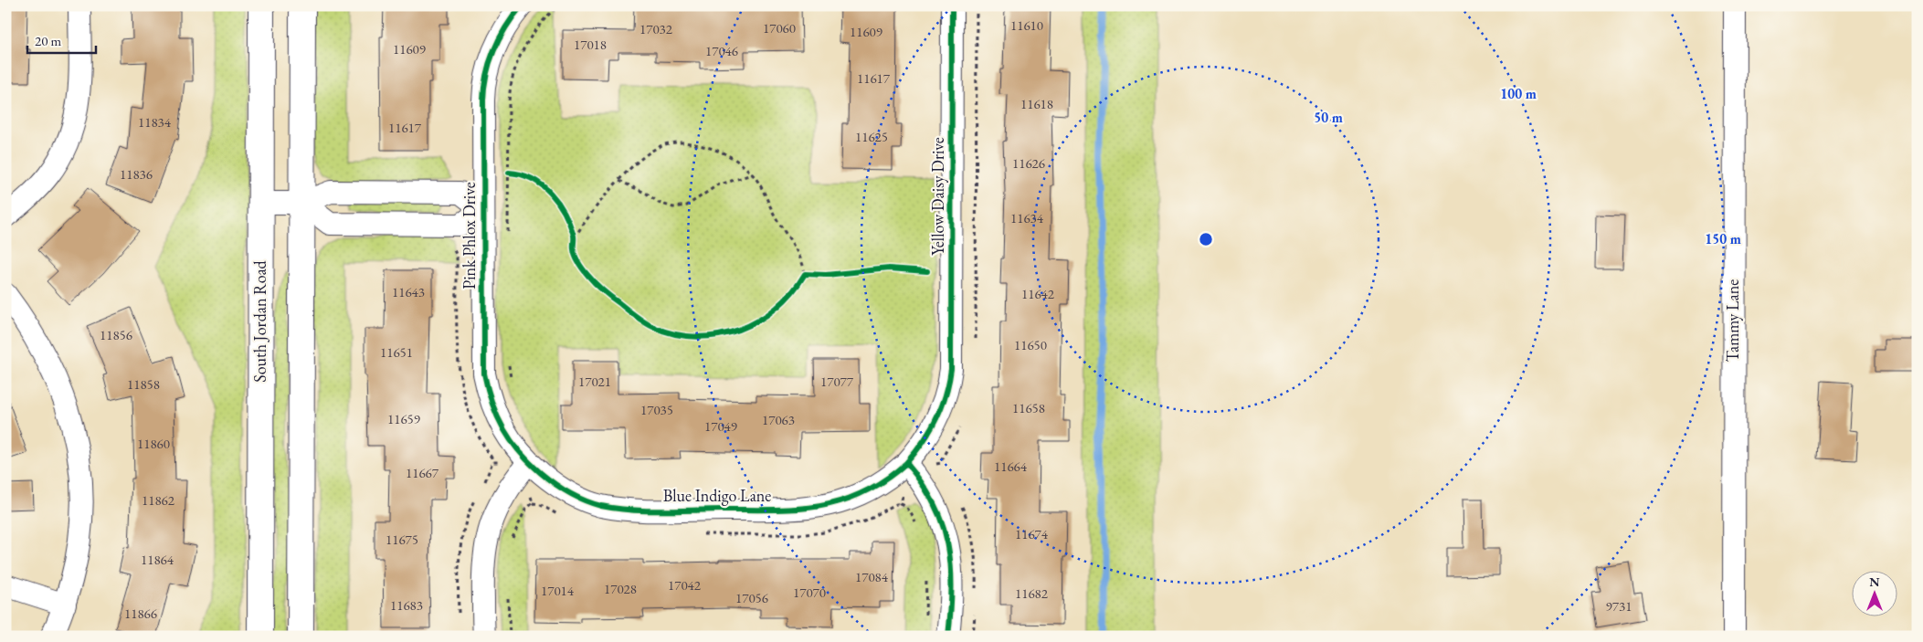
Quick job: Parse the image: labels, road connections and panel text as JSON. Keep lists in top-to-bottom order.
{
  "streets": {
    "main road": ["South Jordan Road"],
    "street": [
      "Yellow Daisy Drive",
      "Pink Phlox Drive",
      "Tammy Lane",
      "Blue Indigo Lane"
    ]
  },
  "crossings": [
    ["Yellow Daisy Drive", "Blue Indigo Lane"],
    ["Pink Phlox Drive", "Blue Indigo Lane"]
  ],
  "house_numbers": [
    "11610",
    "17060",
    "17032",
    "11609",
    "17018",
    "11609",
    "17046",
    "11617",
    "11618",
    "11834",
    "11617",
    "11625",
    "11626",
    "11836",
    "11634",
    "11643",
    "11642",
    "11856",
    "11650",
    "11651",
    "17021",
    "17077",
    "11858",
    "11658",
    "17035",
    "11659",
    "17063",
    "17049",
    "11860",
    "11664",
    "11667",
    "11862",
    "11674",
    "11675",
    "11864",
    "17084",
    "17042",
    "17028",
    "17014",
    "17070",
    "11682",
    "17056",
    "11683",
    "9731",
    "11866"
  ],
  "scale_bar": "20 m",
  "north": "top",
  "rings": ["100 m", "50 m", "150 m"]
}
